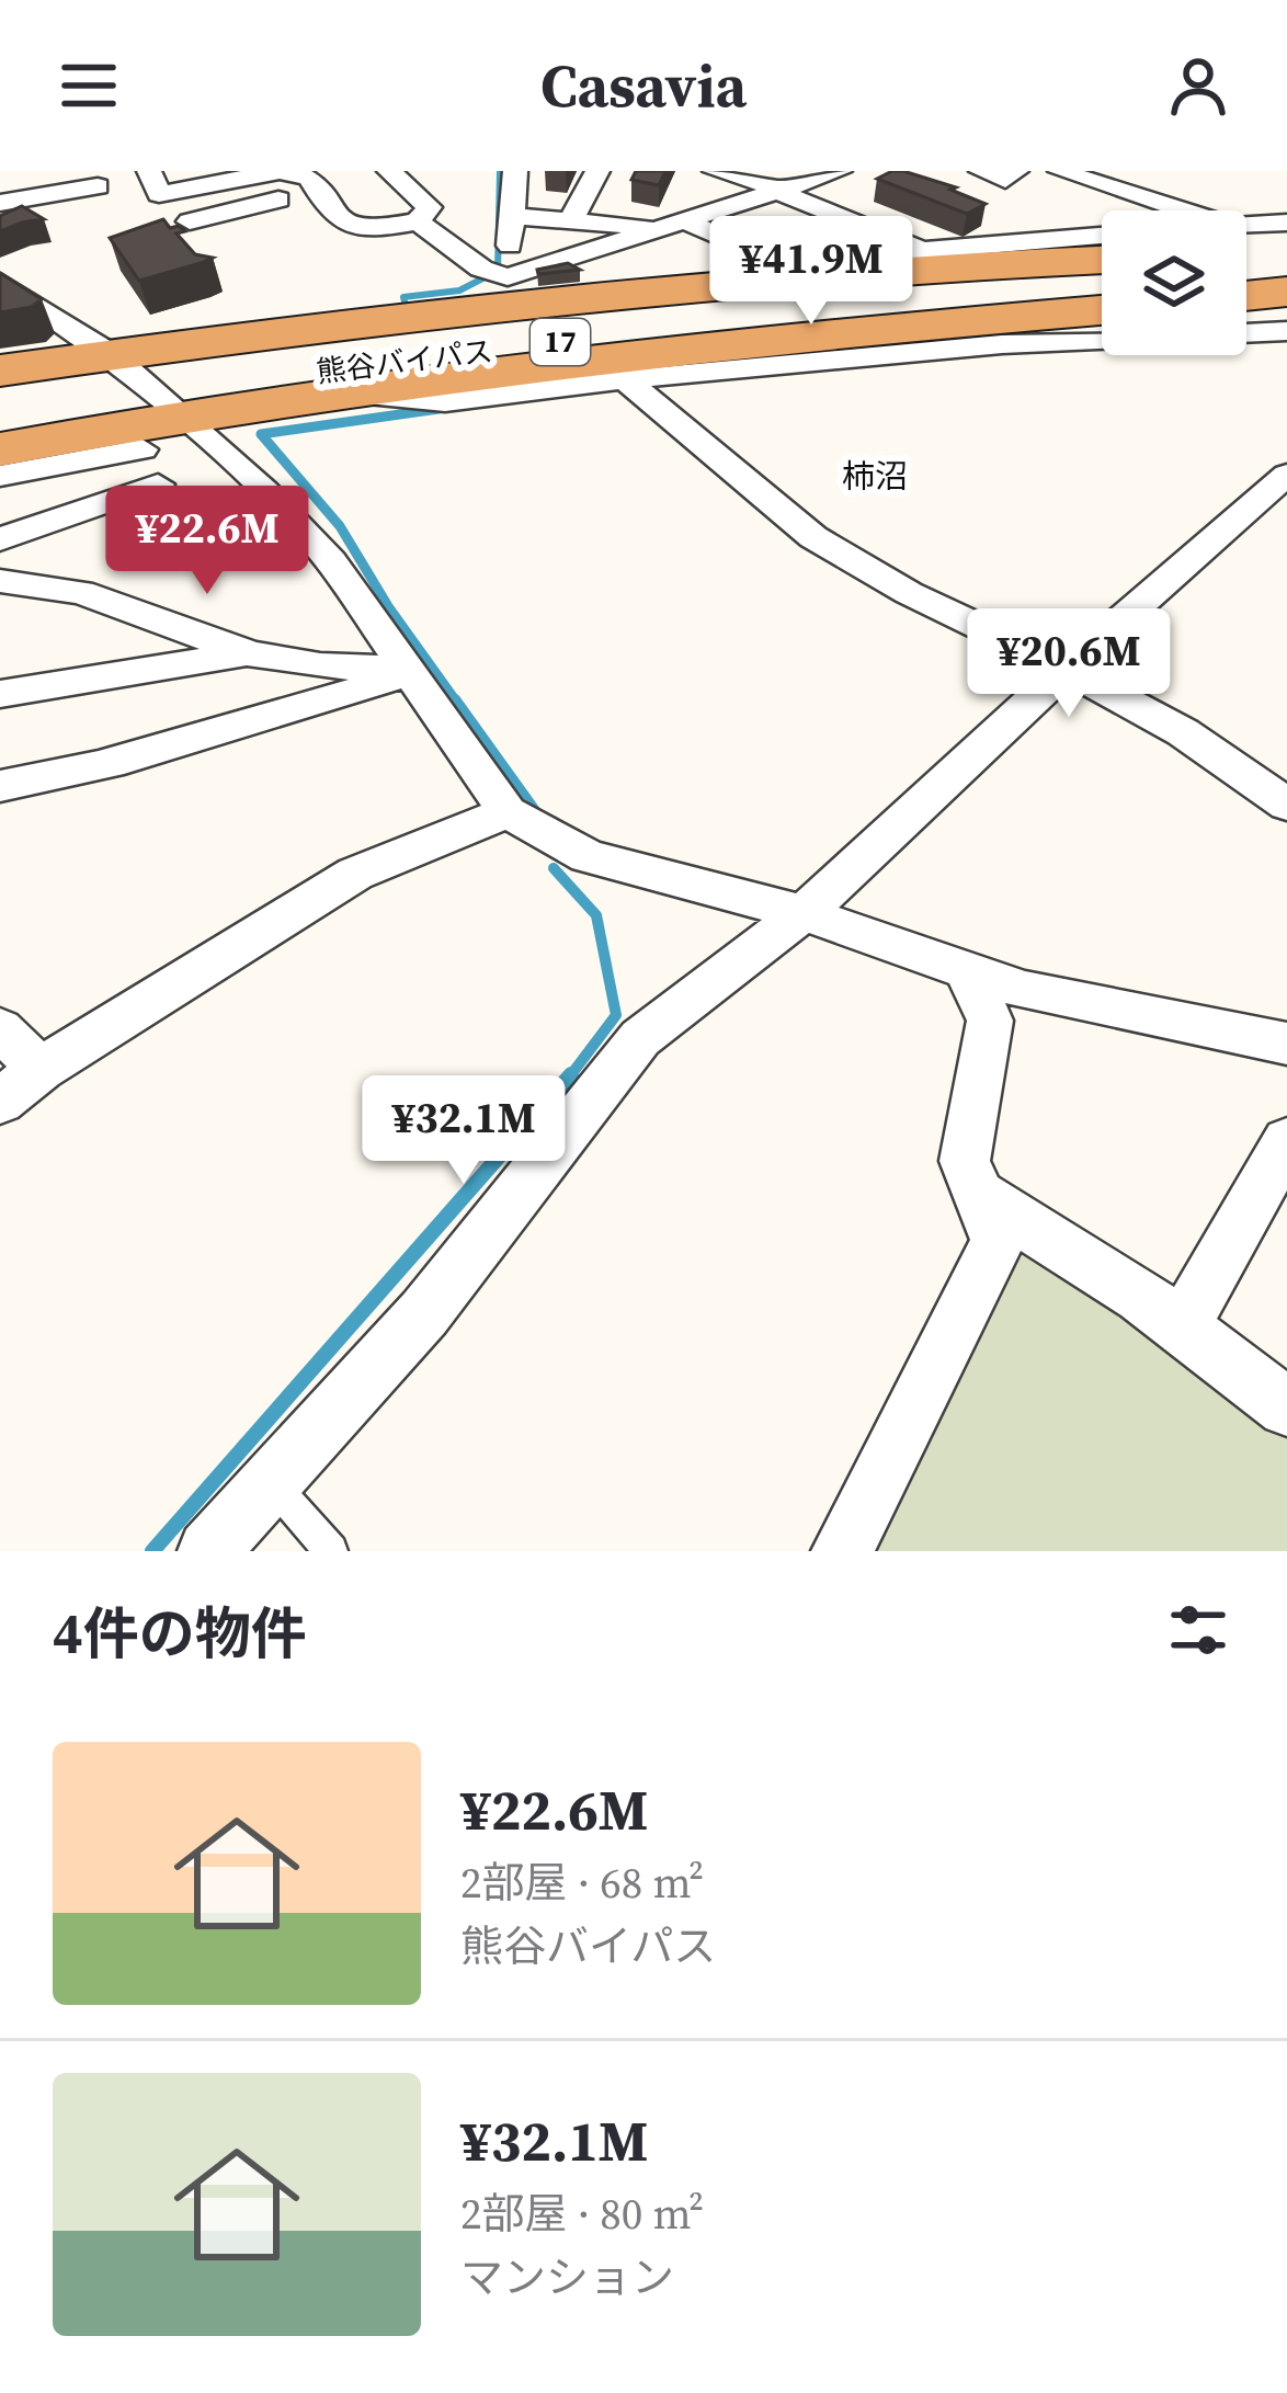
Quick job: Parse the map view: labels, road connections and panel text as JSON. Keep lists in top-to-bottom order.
{
  "streets": {
    "highway": ["17", "熊谷バイパス"]
  },
  "crossings": [
    ["17", "熊谷バイパス"]
  ],
  "districts": ["柿沼"],
  "page": {
    "header": "Casavia",
    "price": [
      "¥41.9M",
      "¥22.6M",
      "¥20.6M",
      "¥32.1M"
    ],
    "heading": "4件の物件",
    "list": [
      {
        "name": "¥22.6M",
        "note": "2部屋 · 68 m² · 熊谷バイパス"
      },
      {
        "name": "¥32.1M",
        "note": "2部屋 · 80 m² · マンション"
      }
    ]
  }
}
